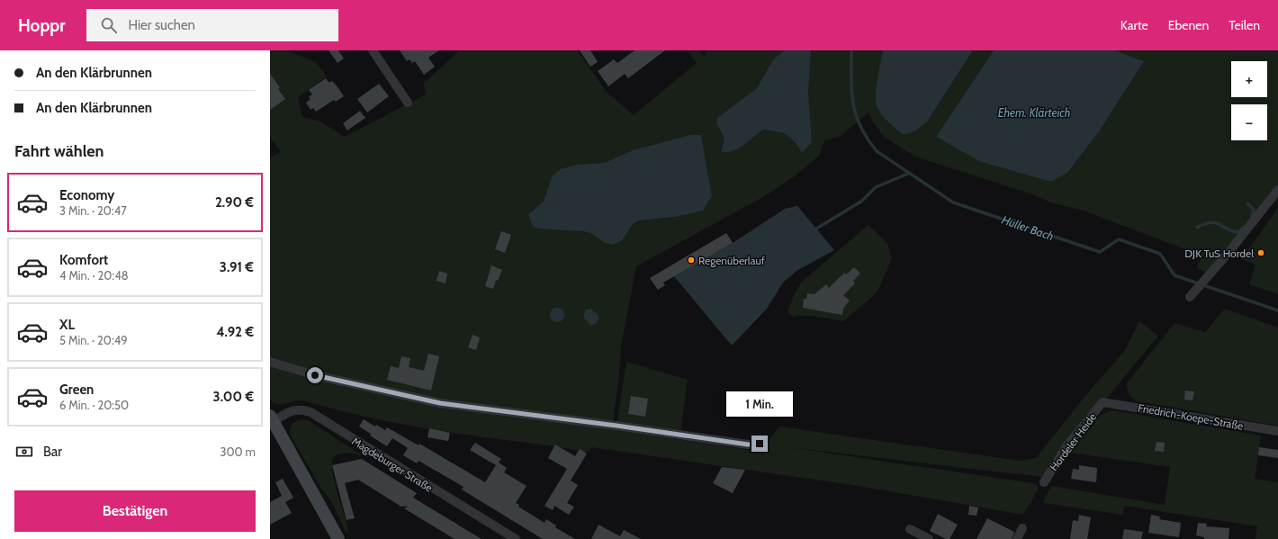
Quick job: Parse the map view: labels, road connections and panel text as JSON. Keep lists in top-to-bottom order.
{
  "streets": {
    "street": ["Friedrich-Koepe-Straße", "Hordeler Heide", "Magdeburger Straße"]
  },
  "crossings": [
    ["Friedrich-Koepe-Straße", "Hordeler Heide"]
  ],
  "water": ["Ehem. Klärteich", "Hüller Bach"],
  "places": ["DJK TuS Hordel", "Regenüberlauf"],
  "page": {
    "header": "Hoppr",
    "search": "Hier suchen",
    "nav": ["Karte", "Ebenen", "Teilen"],
    "banner": ["An den Klärbrunnen", "An den Klärbrunnen"],
    "map_buttons": ["+", "−"],
    "heading": "Fahrt wählen",
    "list": [
      {
        "name": "Economy",
        "note": "3 Min. · 20:47",
        "value": "2.90 €"
      },
      {
        "name": "Komfort",
        "note": "4 Min. · 20:48",
        "value": "3.91 €"
      },
      {
        "name": "XL",
        "note": "5 Min. · 20:49",
        "value": "4.92 €"
      },
      {
        "name": "Green",
        "note": "6 Min. · 20:50",
        "value": "3.00 €"
      }
    ],
    "bubble": "1 Min.",
    "pay": ["Bar", "300 m"],
    "buttons": "Bestätigen"
  }
}
